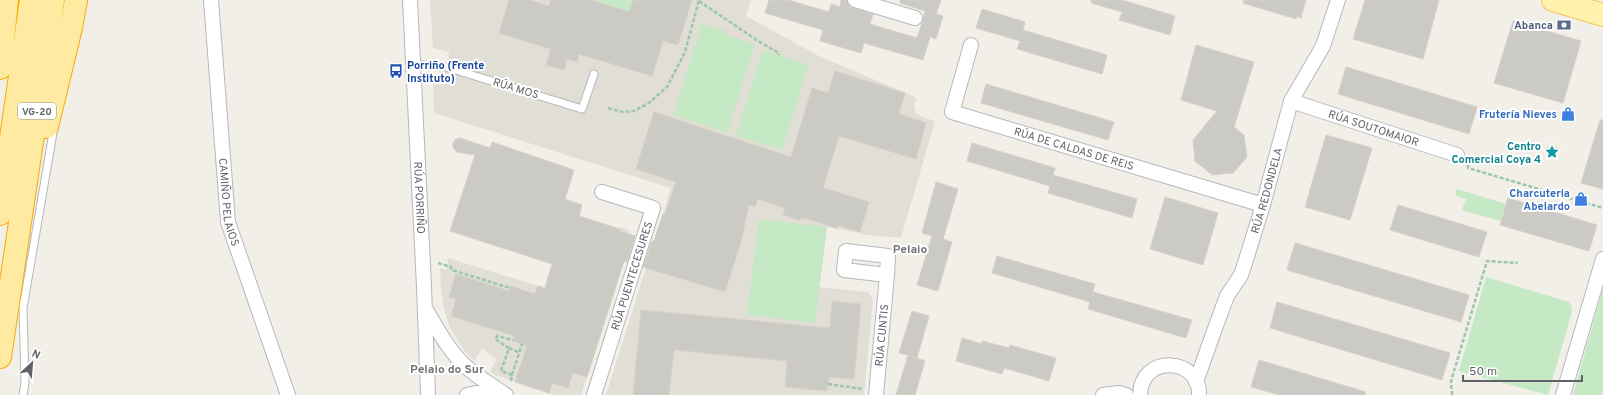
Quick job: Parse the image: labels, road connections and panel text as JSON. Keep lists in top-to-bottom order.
{
  "streets": {
    "highway": ["VG-20"],
    "street": [
      "RÚA SOUTOMAIOR",
      "RÚA DE CALDAS DE REIS",
      "RÚA REDONDELA",
      "RÚA PORRIÑO",
      "CAMIÑO PELAIOS",
      "RÚA PUENTECESURES",
      "RÚA CUNTIS"
    ],
    "lane": ["RÚA MOS"]
  },
  "crossings": [
    ["RÚA MOS", "RÚA PORRIÑO"],
    ["RÚA SOUTOMAIOR", "RÚA REDONDELA"],
    ["RÚA DE CALDAS DE REIS", "RÚA REDONDELA"]
  ],
  "districts": ["Pelaio", "Pelaio do Sur"],
  "places": {
    "bank": ["Abanca"],
    "bus stop": ["Porriño (Frente Instituto)"],
    "shop": ["Frutería Nieves", "Charcuteria Abelardo"],
    "place": ["Centro Comercial Coya 4"]
  },
  "scale_bar": "50 m",
  "north": "top right"
}
